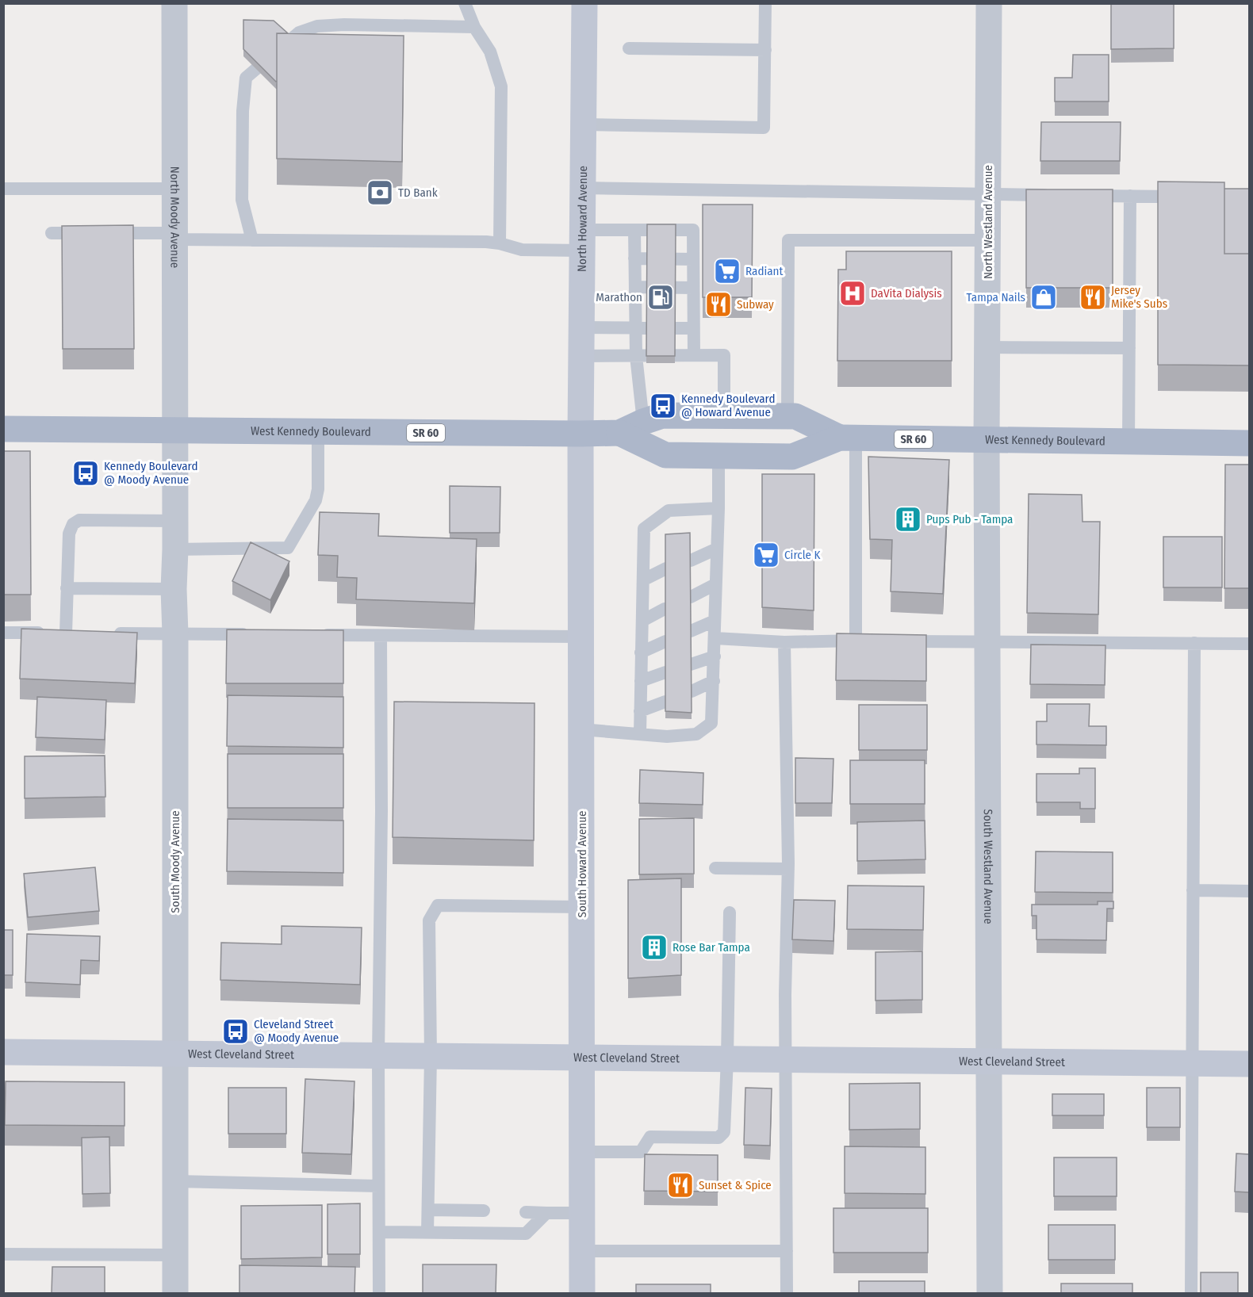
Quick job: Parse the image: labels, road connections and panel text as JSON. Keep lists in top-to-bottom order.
{
  "streets": {
    "main road": [
      "North Howard Avenue",
      "West Kennedy Boulevard",
      "SR 60",
      "South Howard Avenue",
      "West Cleveland Street"
    ],
    "street": [
      "North Moody Avenue",
      "North Westland Avenue",
      "South Moody Avenue",
      "South Westland Avenue"
    ]
  },
  "crossings": [
    ["North Moody Avenue", "West Kennedy Boulevard"],
    ["North Moody Avenue", "South Moody Avenue"],
    ["North Howard Avenue", "West Kennedy Boulevard"],
    ["North Howard Avenue", "South Howard Avenue"],
    ["North Westland Avenue", "West Kennedy Boulevard"],
    ["North Westland Avenue", "South Westland Avenue"],
    ["West Kennedy Boulevard", "South Moody Avenue"],
    ["West Kennedy Boulevard", "South Howard Avenue"],
    ["West Kennedy Boulevard", "South Westland Avenue"],
    ["South Moody Avenue", "West Cleveland Street"],
    ["South Howard Avenue", "West Cleveland Street"],
    ["South Westland Avenue", "West Cleveland Street"]
  ],
  "places": {
    "bank": ["TD Bank"],
    "supermarket": ["Radiant", "Circle K"],
    "hospital": ["DaVita Dialysis"],
    "fuel station": ["Marathon"],
    "shop": ["Tampa Nails"],
    "restaurant": ["Jersey Mike's Subs", "Subway", "Sunset & Spice"],
    "bus stop": ["Kennedy Boulevard @ Howard Avenue", "Kennedy Boulevard @ Moody Avenue", "Cleveland Street @ Moody Avenue"],
    "building": ["Pups Pub - Tampa", "Rose Bar Tampa"]
  }
}
